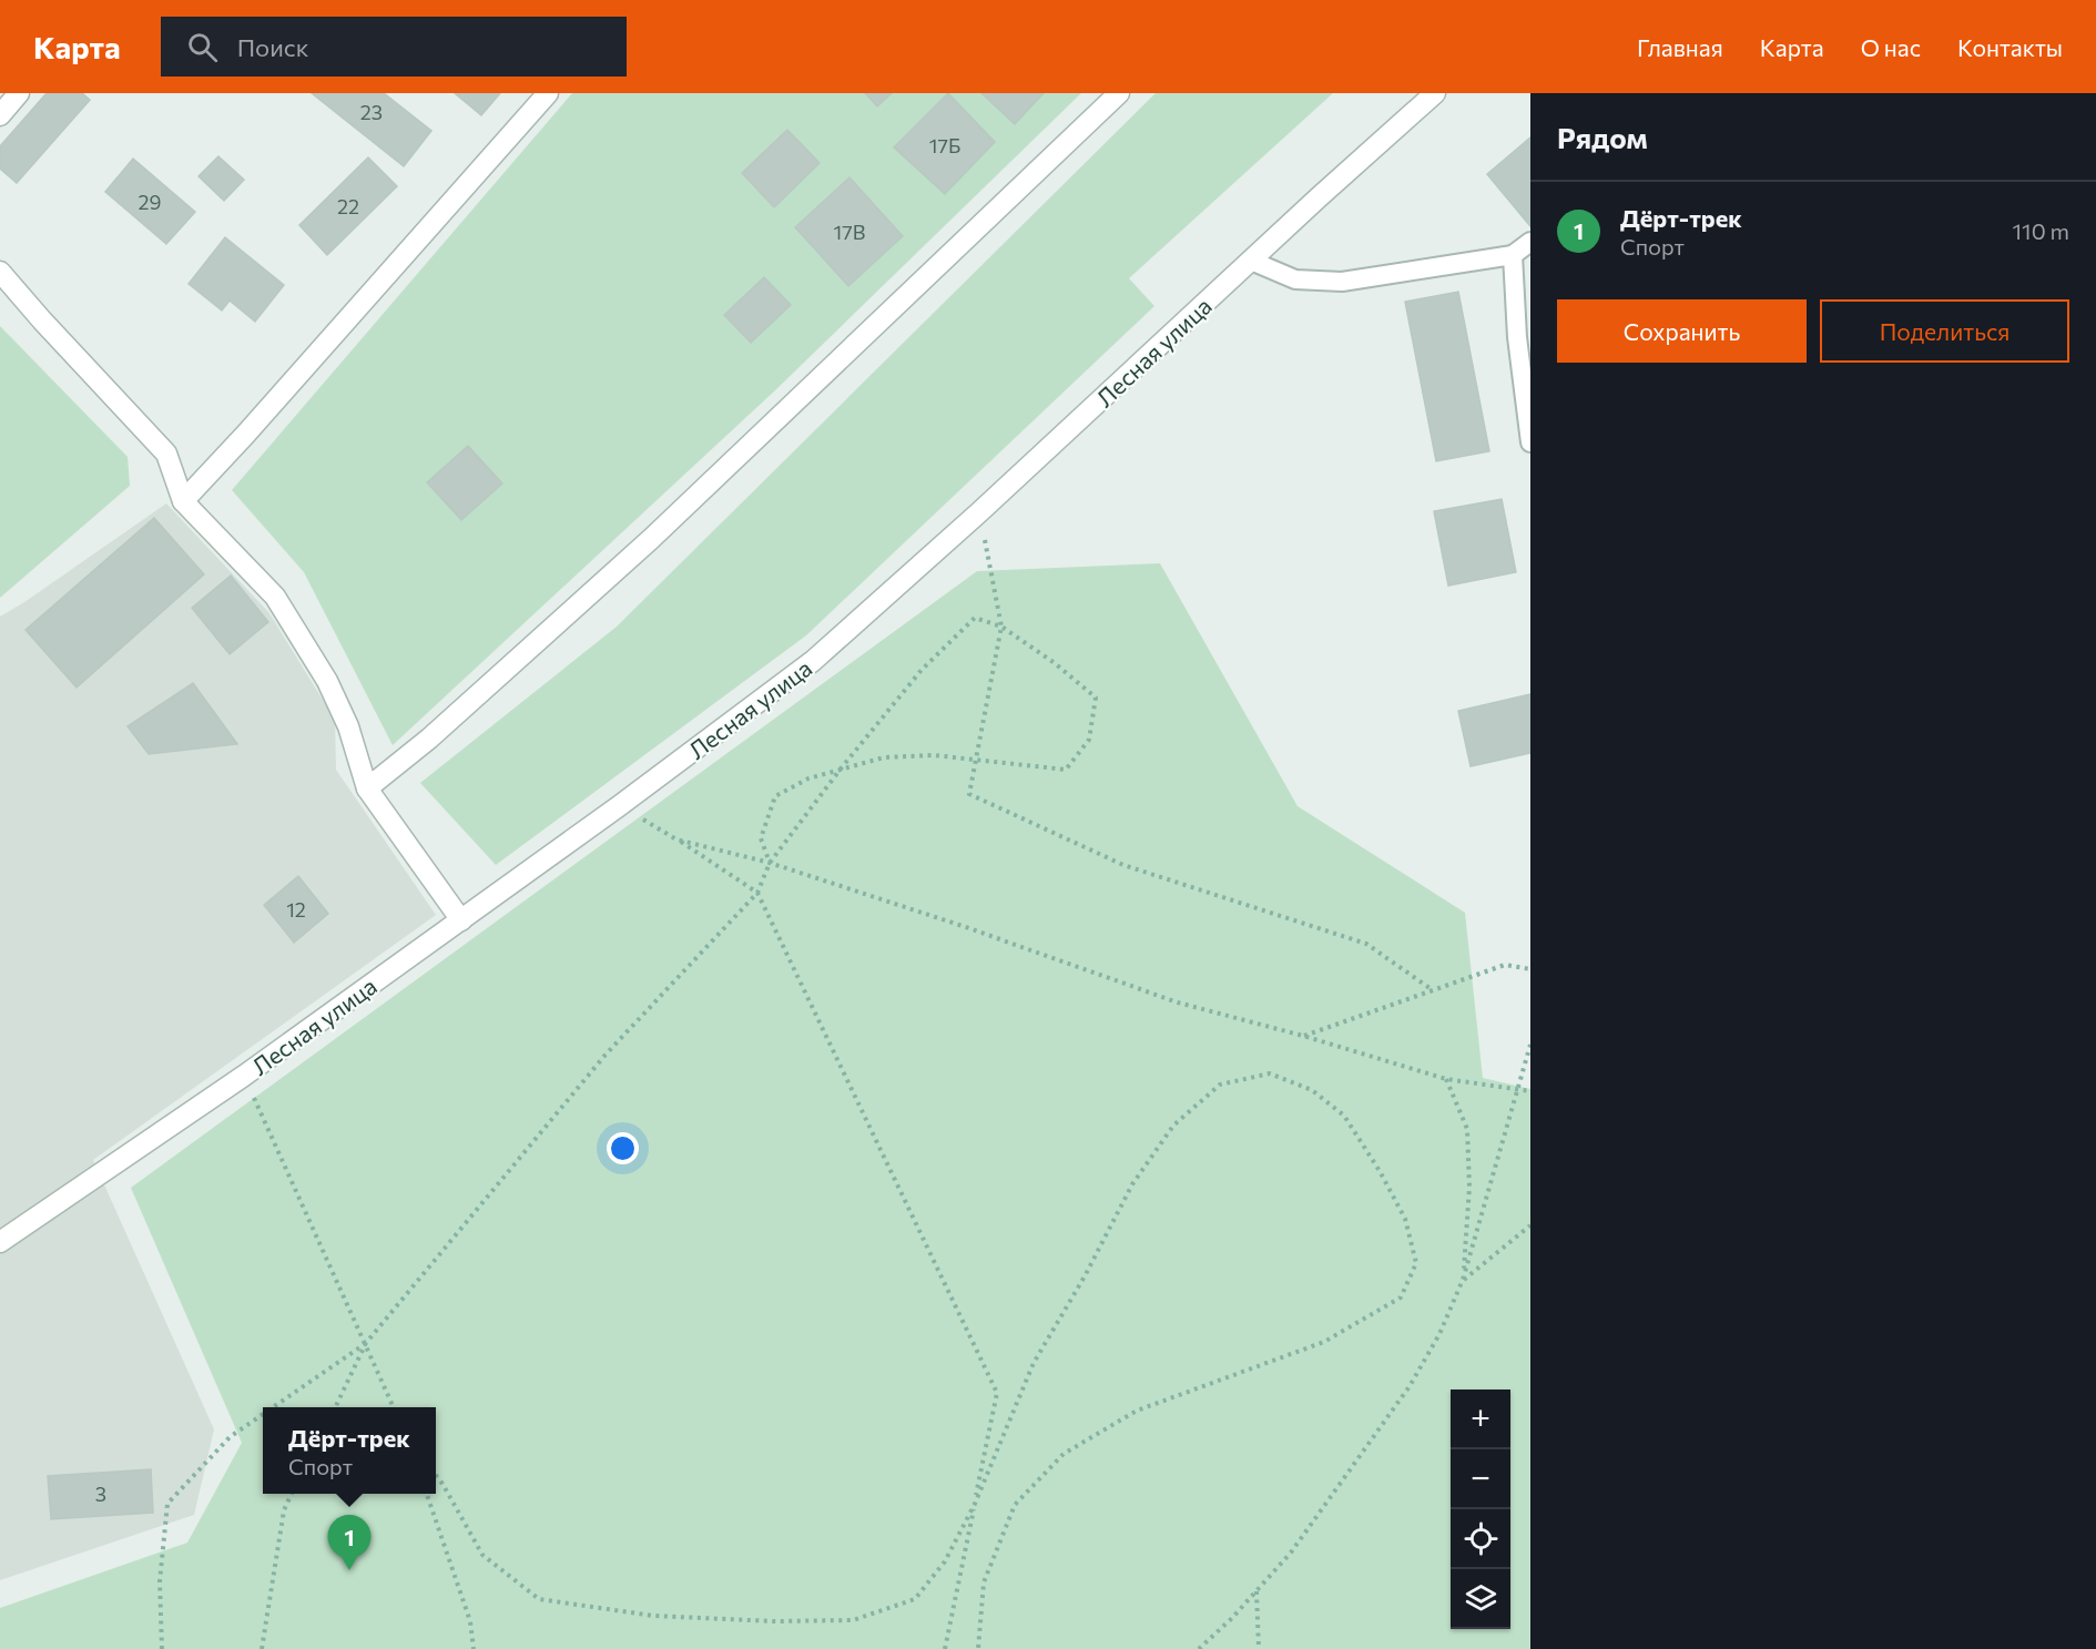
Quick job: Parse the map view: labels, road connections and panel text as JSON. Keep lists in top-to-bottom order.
{
  "streets": {
    "street": ["Лесная улица"]
  },
  "house_numbers": [
    "23",
    "17Б",
    "29",
    "22",
    "17В",
    "12",
    "3"
  ],
  "page": {
    "header": "Карта",
    "search": "Поиск",
    "nav": [
      "Главная",
      "Карта",
      "О нас",
      "Контакты"
    ],
    "heading": "Рядом",
    "list": [
      {
        "mark": "1",
        "name": "Дёрт-трек",
        "note": "Спорт",
        "value": "110 m"
      }
    ],
    "buttons": ["Сохранить", "Поделиться"],
    "map_buttons": ["+", "−"],
    "popup": ["Дёрт-трек", "Спорт"],
    "pins": "1"
  }
}
